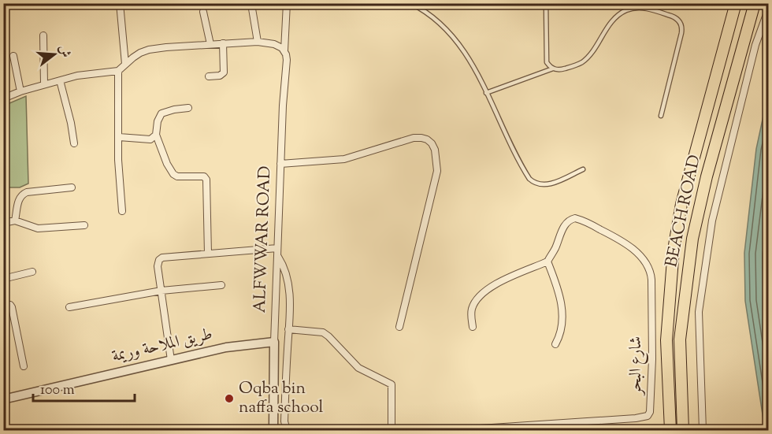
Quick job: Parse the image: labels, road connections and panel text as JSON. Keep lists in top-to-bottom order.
{
  "streets": {
    "highway": ["BEACH ROAD"],
    "street": ["ALFWWAR ROAD", "طريق الملاحة وريمة", "شارع البحر"]
  },
  "crossings": [
    ["ALFWWAR ROAD", "طريق الملاحة وريمة"]
  ],
  "places": ["Oqba bin naffa school"],
  "scale_bar": "100 m",
  "north": "right"
}
